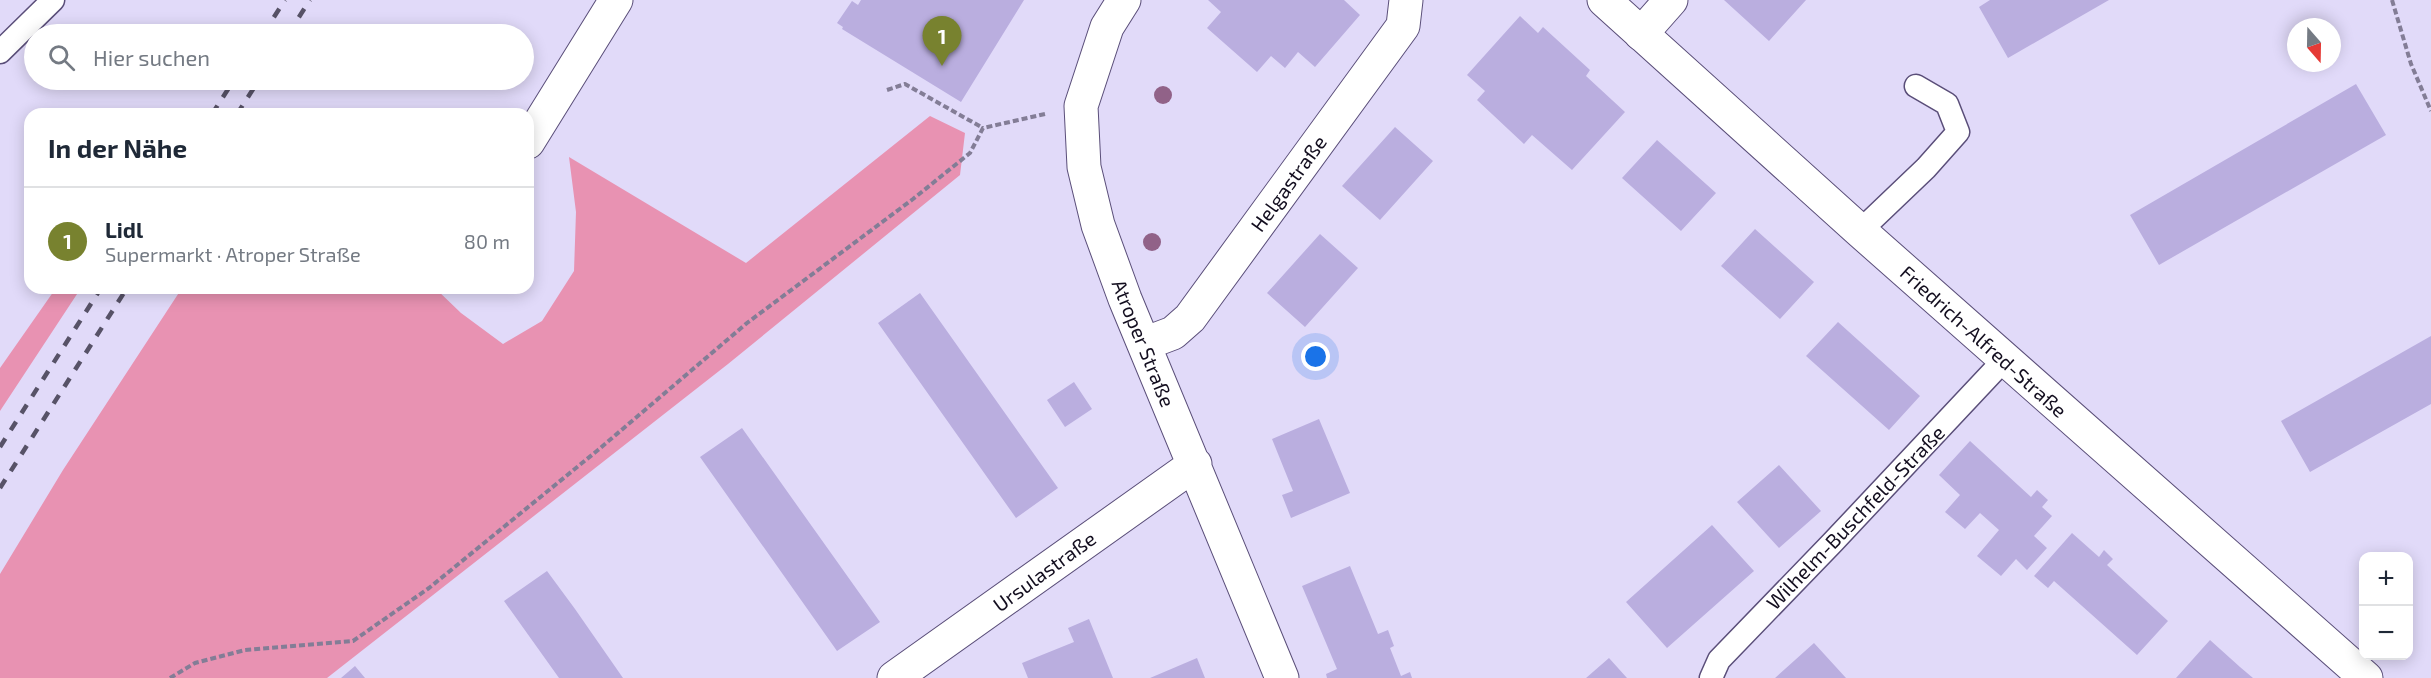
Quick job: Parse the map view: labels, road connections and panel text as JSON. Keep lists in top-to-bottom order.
{
  "streets": {
    "street": [
      "Helgastraße",
      "Friedrich-Alfred-Straße",
      "Atroper Straße",
      "Ursulastraße"
    ],
    "lane": ["Wilhelm-Buschfeld-Straße"]
  },
  "crossings": [
    ["Helgastraße", "Atroper Straße"],
    ["Friedrich-Alfred-Straße", "Wilhelm-Buschfeld-Straße"],
    ["Atroper Straße", "Ursulastraße"]
  ],
  "north": "bottom",
  "page": {
    "pins": "1",
    "search": "Hier suchen",
    "heading": "In der Nähe",
    "list": [
      {
        "mark": "1",
        "name": "Lidl",
        "note": "Supermarkt · Atroper Straße",
        "value": "80 m"
      }
    ],
    "map_buttons": ["+", "−"]
  }
}
